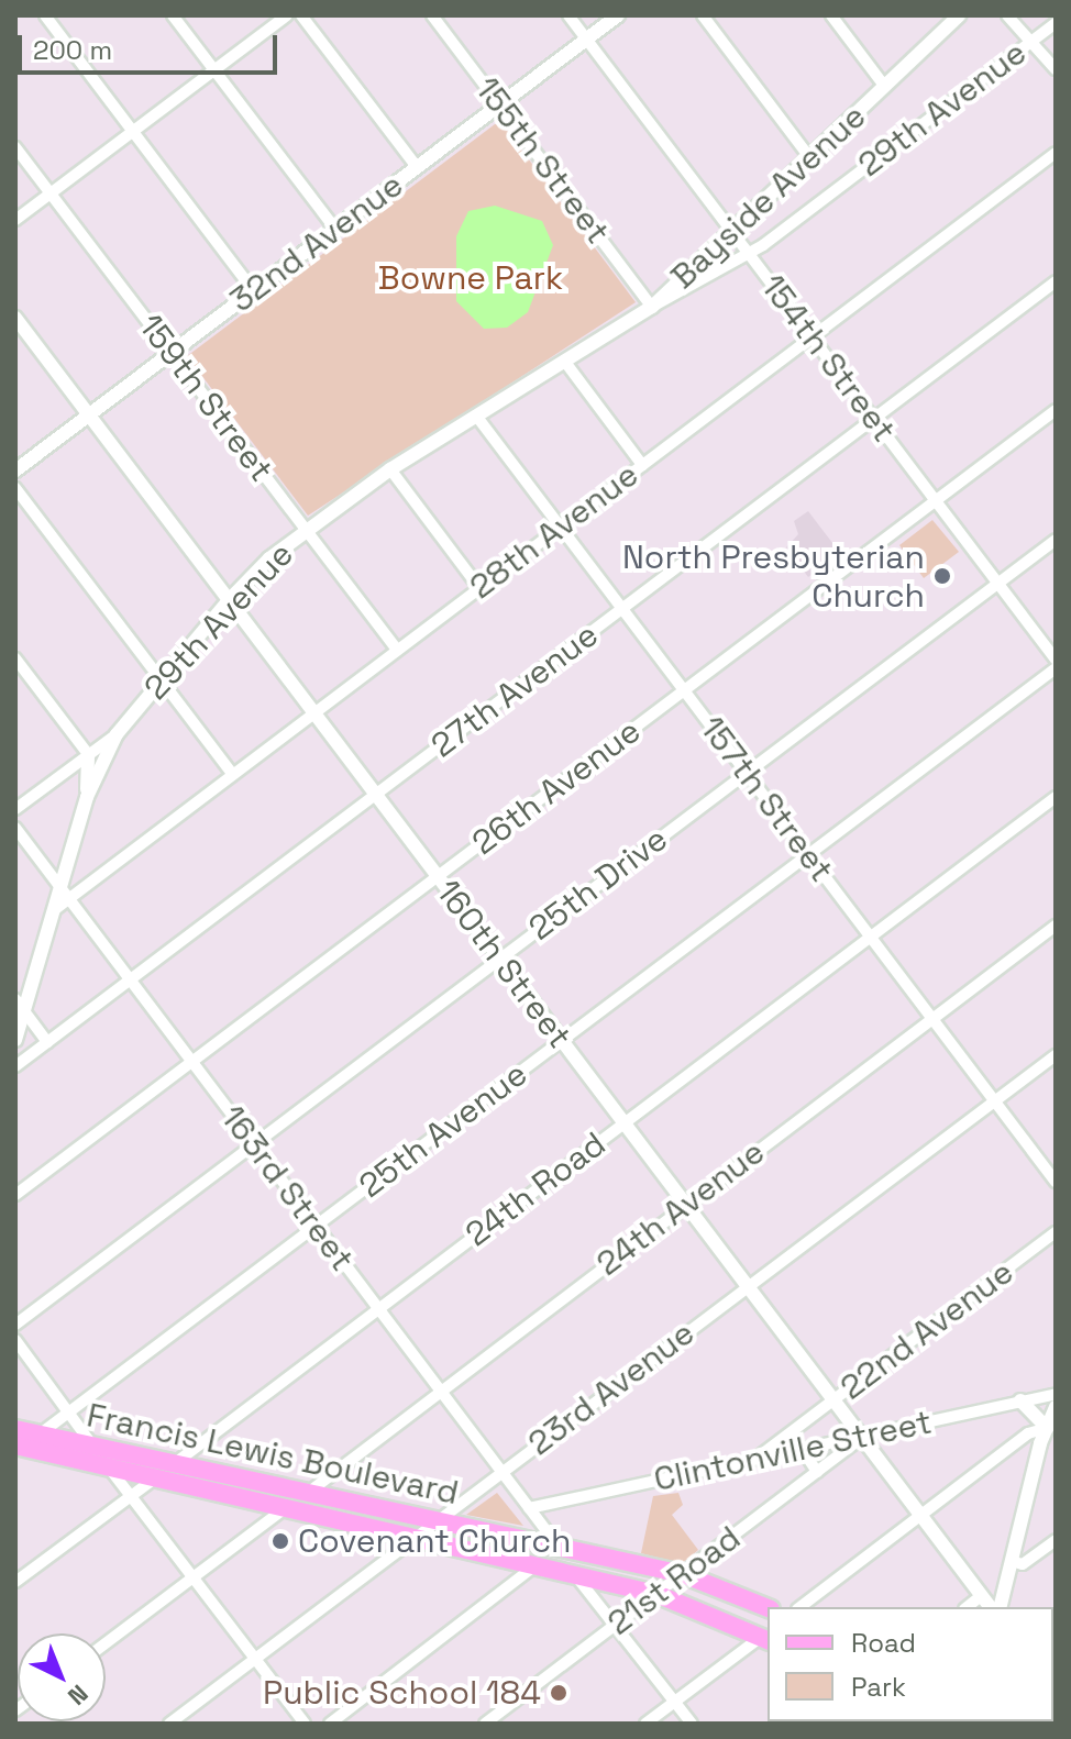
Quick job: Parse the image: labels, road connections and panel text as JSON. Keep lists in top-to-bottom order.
{
  "streets": {
    "main road": ["Francis Lewis Boulevard"],
    "street": [
      "29th Avenue",
      "155th Street",
      "Bayside Avenue",
      "32nd Avenue",
      "154th Street",
      "159th Street",
      "28th Avenue",
      "27th Avenue",
      "26th Avenue",
      "157th Street",
      "25th Drive",
      "160th Street",
      "25th Avenue",
      "163rd Street",
      "24th Road",
      "24th Avenue",
      "22nd Avenue",
      "23rd Avenue",
      "Clintonville Street",
      "21st Road"
    ]
  },
  "crossings": [
    ["29th Avenue", "155th Street"],
    ["29th Avenue", "Bayside Avenue"],
    ["29th Avenue", "154th Street"],
    ["29th Avenue", "159th Street"],
    ["29th Avenue", "157th Street"],
    ["29th Avenue", "160th Street"],
    ["155th Street", "Bayside Avenue"],
    ["155th Street", "32nd Avenue"],
    ["Bayside Avenue", "154th Street"],
    ["32nd Avenue", "154th Street"],
    ["32nd Avenue", "159th Street"],
    ["32nd Avenue", "160th Street"],
    ["154th Street", "28th Avenue"],
    ["154th Street", "27th Avenue"],
    ["154th Street", "26th Avenue"],
    ["154th Street", "25th Drive"],
    ["159th Street", "28th Avenue"],
    ["28th Avenue", "157th Street"],
    ["28th Avenue", "160th Street"],
    ["28th Avenue", "163rd Street"],
    ["27th Avenue", "157th Street"],
    ["27th Avenue", "160th Street"],
    ["27th Avenue", "163rd Street"],
    ["26th Avenue", "157th Street"],
    ["26th Avenue", "160th Street"],
    ["26th Avenue", "163rd Street"],
    ["157th Street", "25th Drive"],
    ["157th Street", "25th Avenue"],
    ["157th Street", "24th Road"],
    ["157th Street", "24th Avenue"],
    ["157th Street", "23rd Avenue"],
    ["25th Drive", "160th Street"],
    ["25th Drive", "163rd Street"],
    ["160th Street", "25th Avenue"],
    ["160th Street", "24th Road"],
    ["160th Street", "24th Avenue"],
    ["160th Street", "22nd Avenue"],
    ["160th Street", "23rd Avenue"],
    ["160th Street", "Clintonville Street"],
    ["160th Street", "21st Road"],
    ["25th Avenue", "163rd Street"],
    ["25th Avenue", "Francis Lewis Boulevard"],
    ["163rd Street", "24th Road"],
    ["163rd Street", "24th Avenue"],
    ["163rd Street", "23rd Avenue"],
    ["163rd Street", "Clintonville Street"],
    ["163rd Street", "Francis Lewis Boulevard"],
    ["24th Road", "Francis Lewis Boulevard"],
    ["24th Avenue", "Francis Lewis Boulevard"],
    ["22nd Avenue", "Clintonville Street"],
    ["23rd Avenue", "Francis Lewis Boulevard"],
    ["Clintonville Street", "21st Road"],
    ["Francis Lewis Boulevard", "21st Road"]
  ],
  "parks": ["Bowne Park"],
  "places": ["North Presbyterian Church", "Covenant Church", "Public School 184"],
  "legend": ["Road", "Park"],
  "scale_bar": "200 m",
  "north": "bottom right"
}
